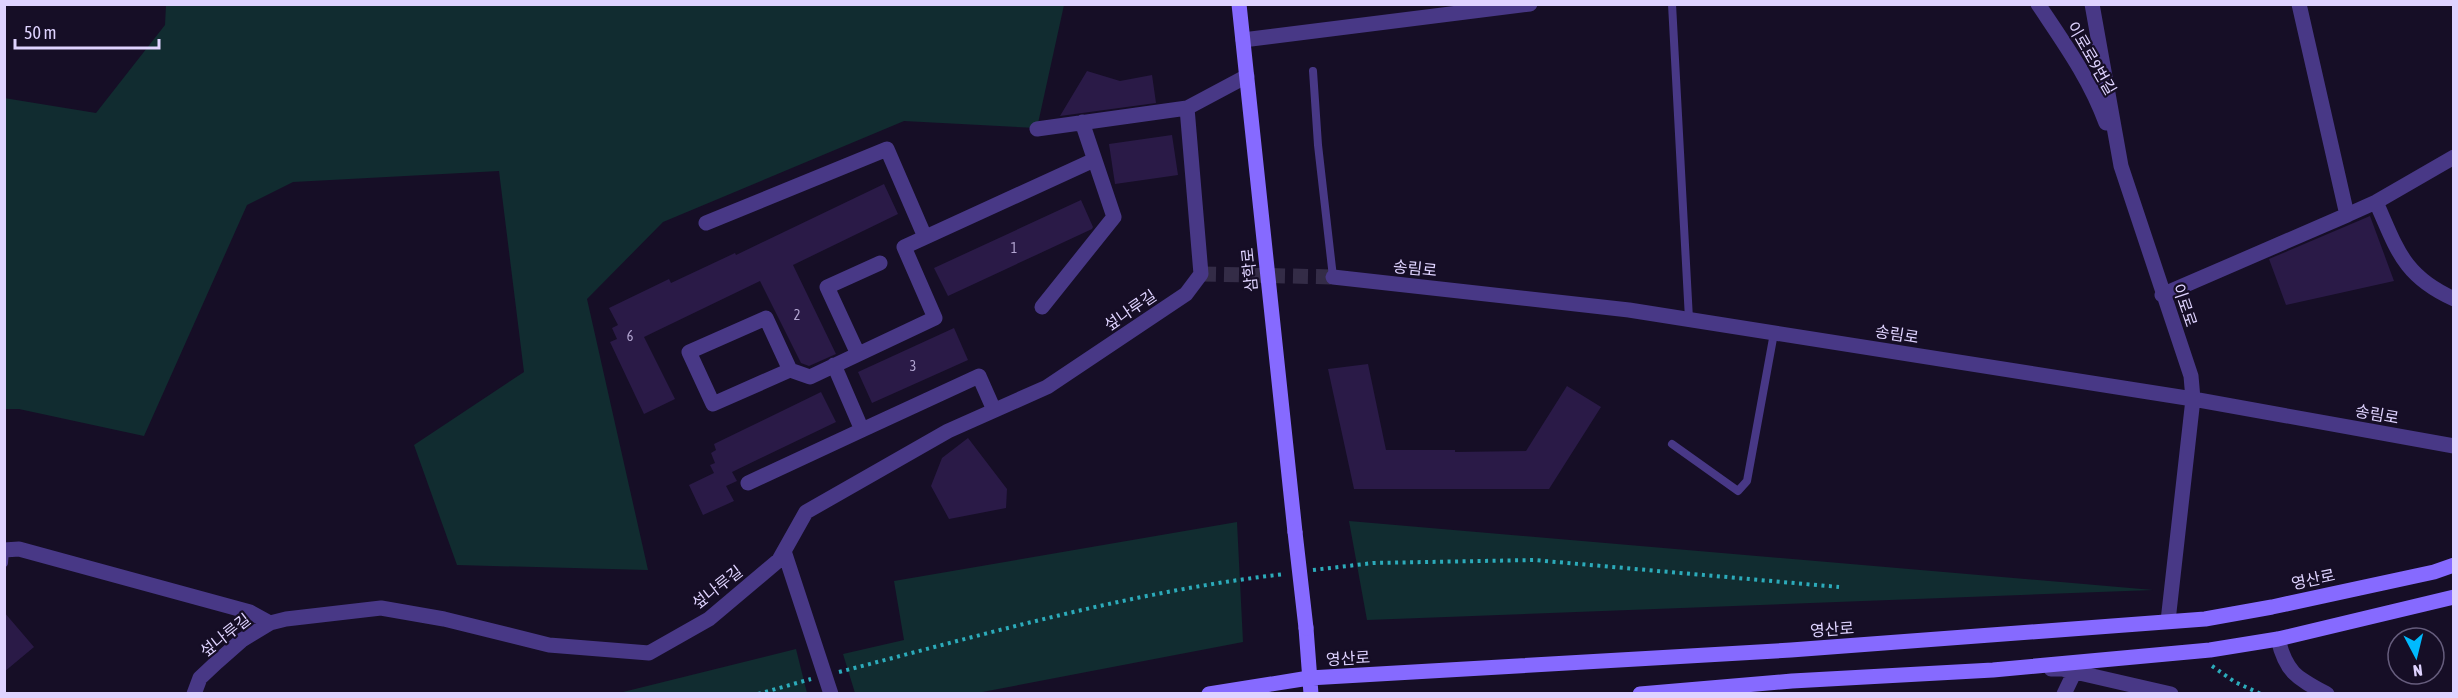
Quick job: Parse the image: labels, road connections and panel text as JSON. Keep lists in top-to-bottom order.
{
  "streets": {
    "street": [
      "이로로9번길",
      "송림로",
      "삼학로",
      "이로로",
      "섶나루길",
      "영산로"
    ]
  },
  "crossings": [
    ["이로로9번길", "이로로"],
    ["송림로", "이로로"],
    ["삼학로", "영산로"],
    ["이로로", "영산로"]
  ],
  "house_numbers": [
    "1",
    "2",
    "6",
    "3"
  ],
  "scale_bar": "50 m",
  "north": "bottom"
}
